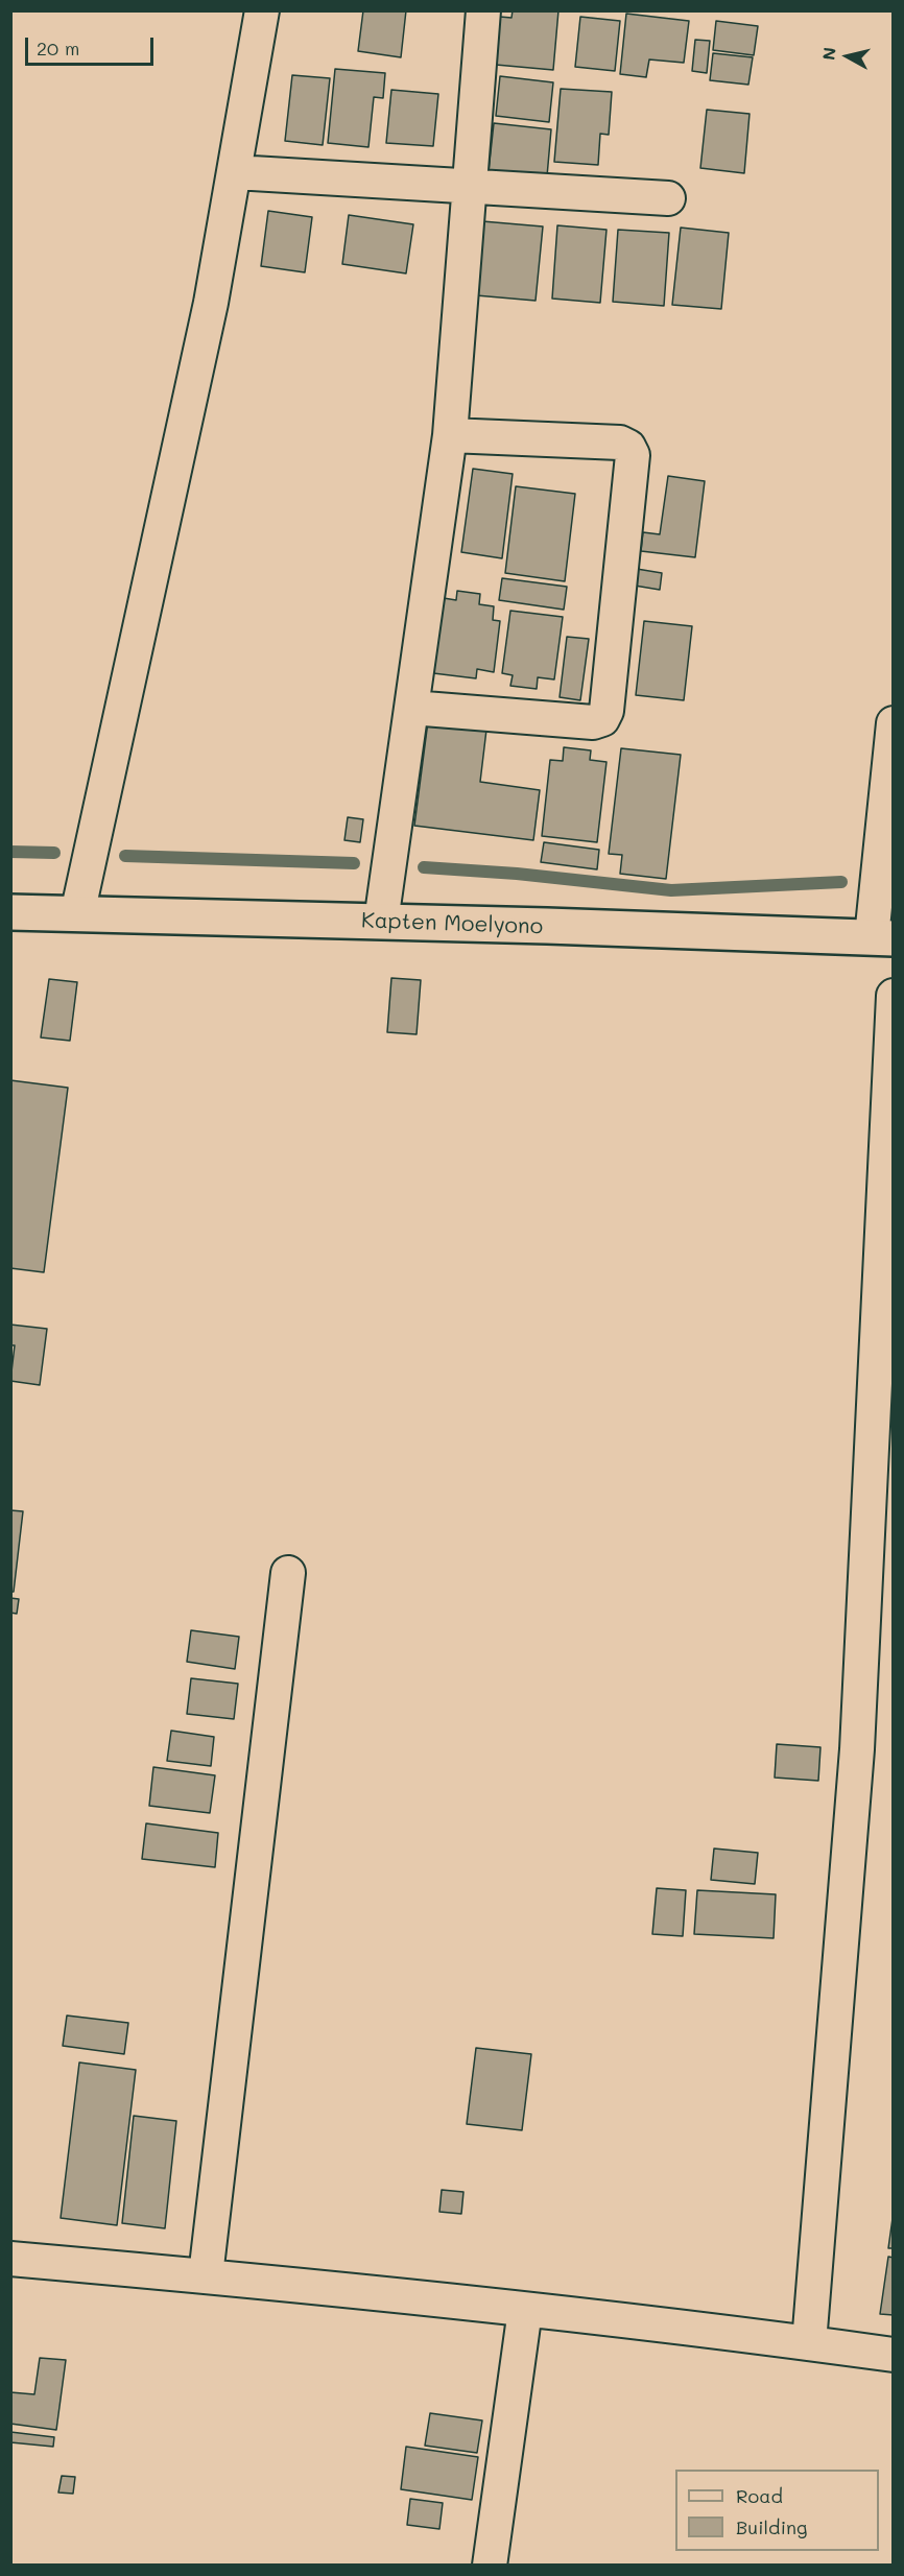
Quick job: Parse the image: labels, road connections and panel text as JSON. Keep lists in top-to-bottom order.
{
  "streets": {
    "street": ["Kapten Moelyono"]
  },
  "legend": ["Road", "Building"],
  "scale_bar": "20 m",
  "north": "left"
}
